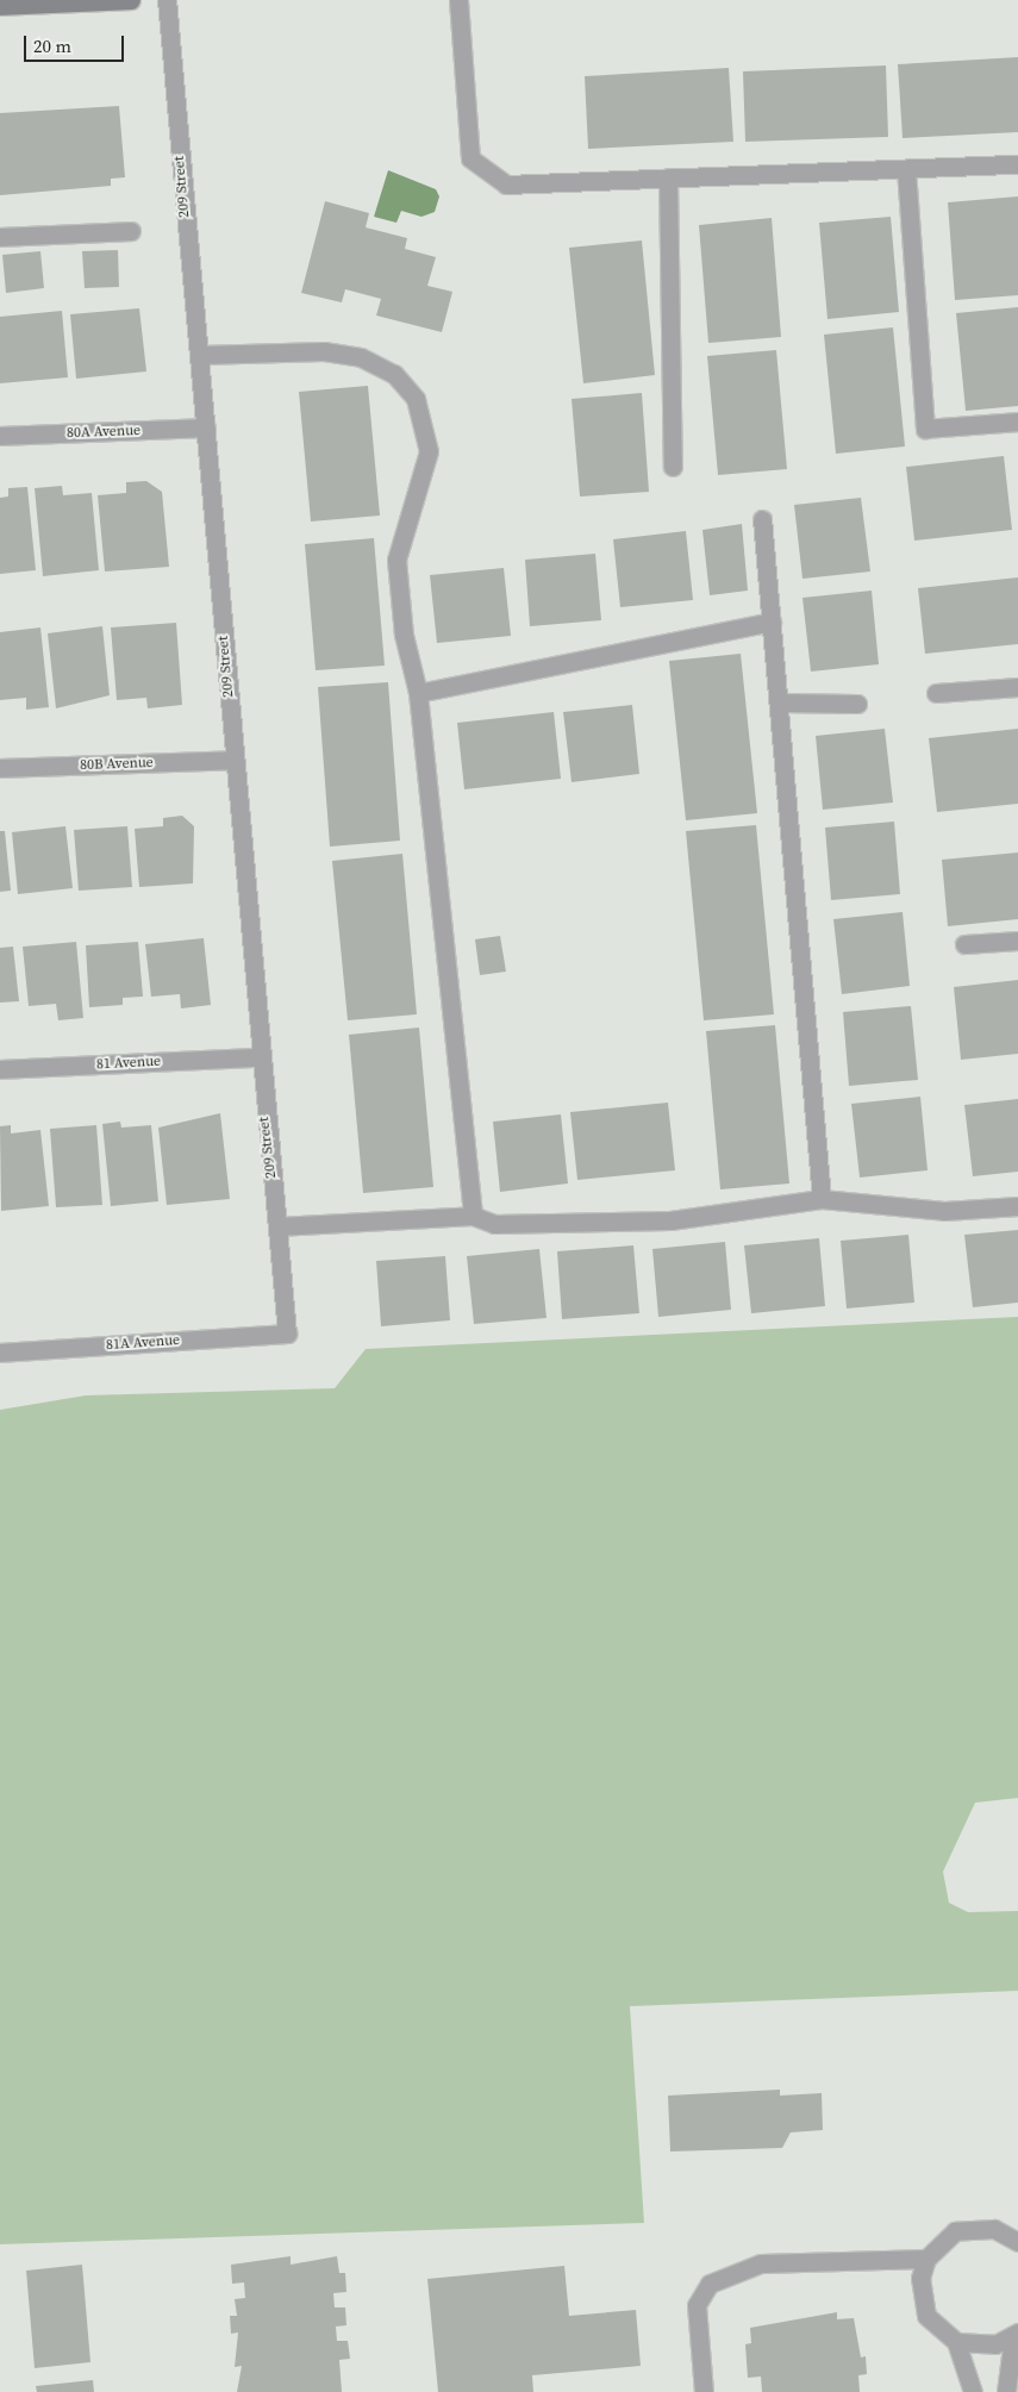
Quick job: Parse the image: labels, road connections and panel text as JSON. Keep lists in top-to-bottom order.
{
  "streets": {
    "street": [
      "209 Street",
      "80A Avenue",
      "80B Avenue",
      "81 Avenue",
      "81A Avenue"
    ]
  },
  "crossings": [
    ["209 Street", "80A Avenue"],
    ["209 Street", "80B Avenue"],
    ["209 Street", "81 Avenue"],
    ["209 Street", "81A Avenue"]
  ],
  "scale_bar": "20 m"
}
